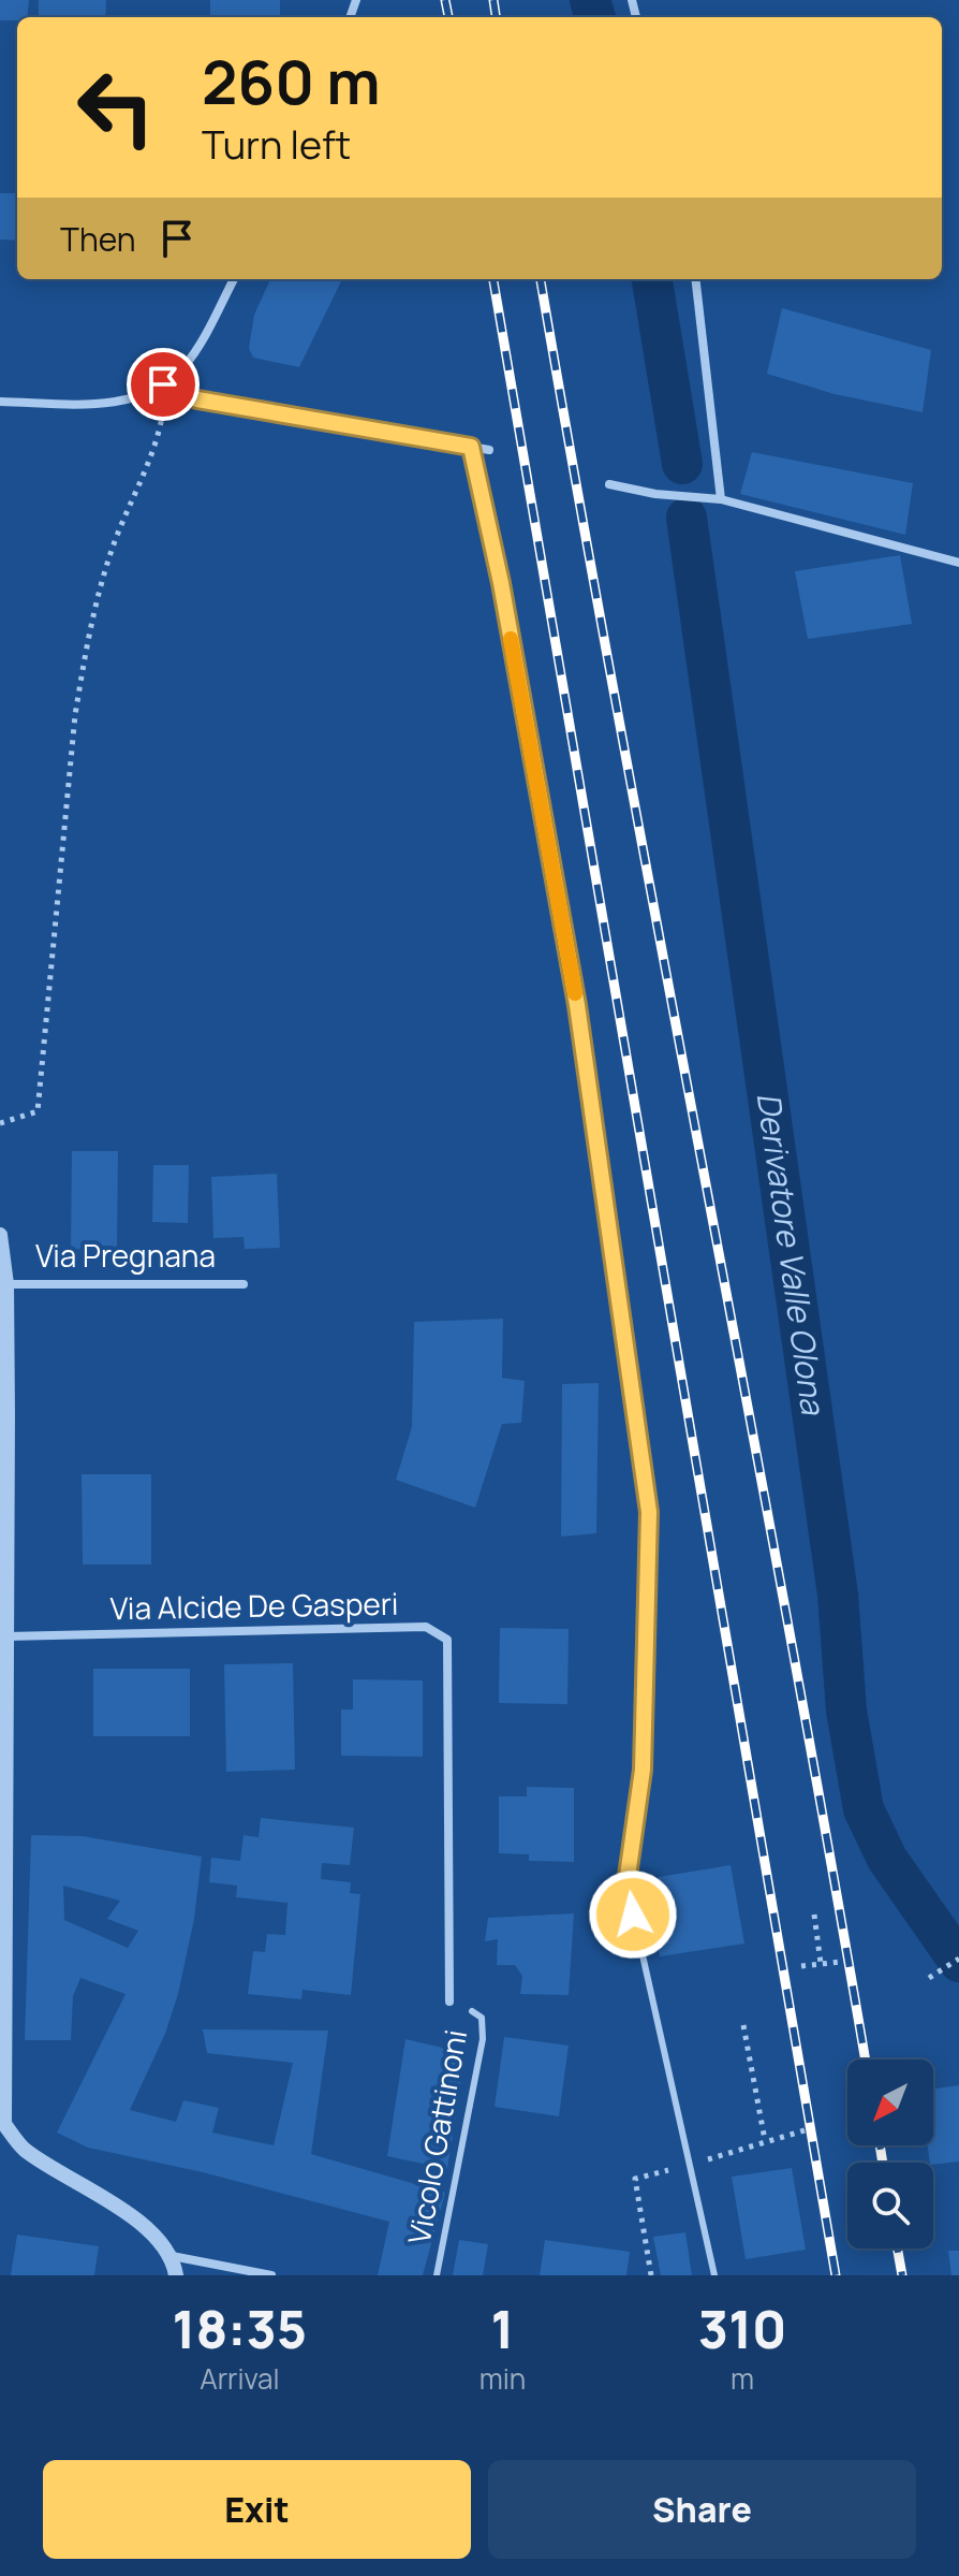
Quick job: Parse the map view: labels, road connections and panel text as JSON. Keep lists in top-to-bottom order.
{
  "streets": {
    "street": ["Via Pregnana", "Via Alcide De Gasperi"],
    "lane": ["Vicolo Gattinoni"]
  },
  "crossings": [
    ["Via Pregnana", "Via Alcide De Gasperi"]
  ],
  "water": ["Derivatore Valle Olona"],
  "north": "bottom left",
  "page": {
    "turn": ["260 m", "Turn left"],
    "then": "Then",
    "eta": [
      "18:35",
      "Arrival",
      "1",
      "min",
      "310",
      "m"
    ],
    "buttons": ["Exit", "Share"]
  }
}
